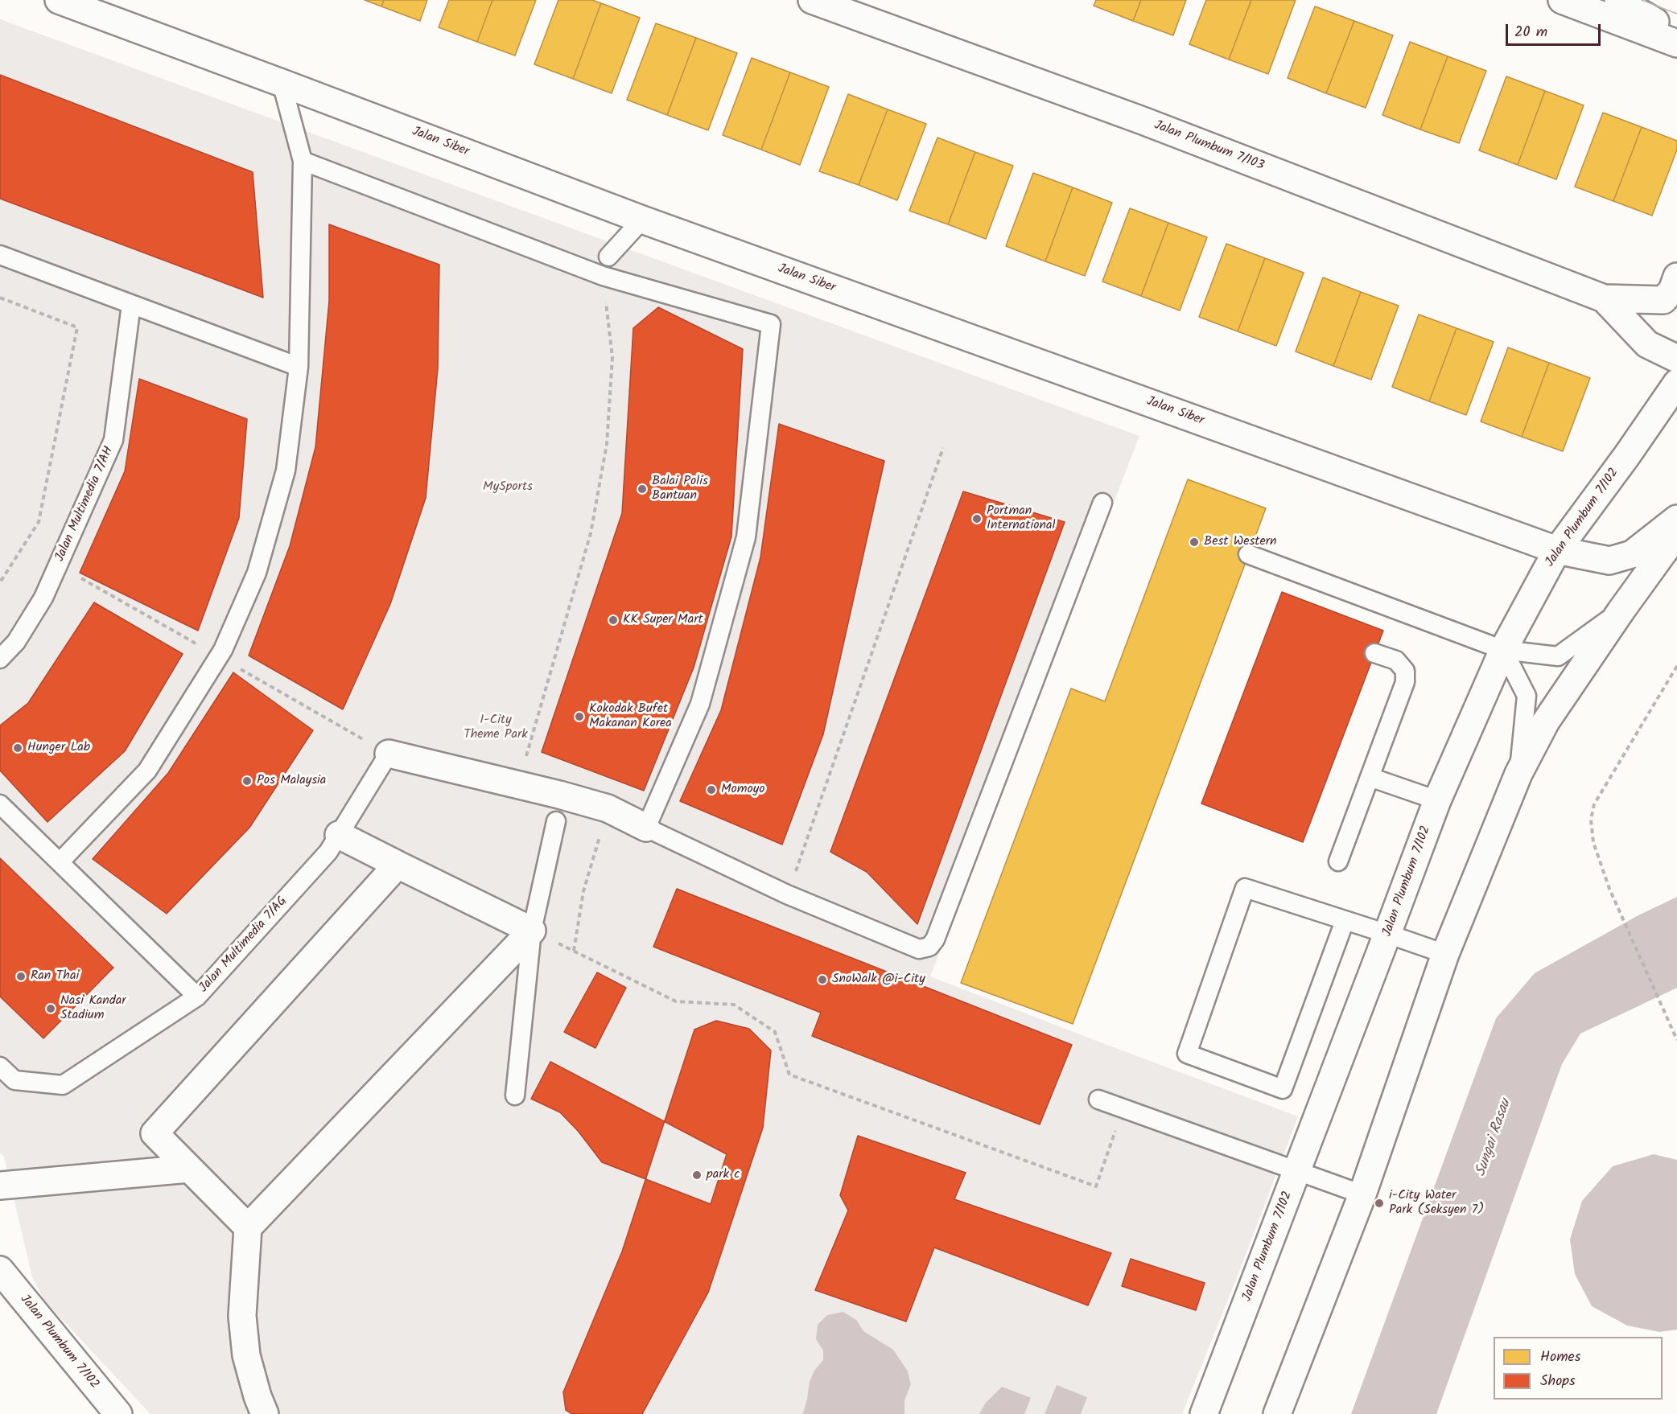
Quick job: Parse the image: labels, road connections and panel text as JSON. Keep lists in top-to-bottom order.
{
  "streets": {
    "street": ["Jalan Siber", "Jalan Plumbum 7/103", "Jalan Plumbum 7/102"],
    "lane": ["Jalan Multimedia 7/AH", "Jalan Multimedia 7/AG"]
  },
  "crossings": [
    ["Jalan Siber", "Jalan Plumbum 7/102"]
  ],
  "water": ["Sungai Rasau"],
  "parks": ["MySports", "I-City Theme Park"],
  "places": [
    "Balai Polis Bantuan",
    "Portman International",
    "Best Western",
    "KK Super Mart",
    "Kokodak Bufet Makanan Korea",
    "Hunger Lab",
    "Pos Malaysia",
    "Momoyo",
    "Ran Thai",
    "SnoWalk @i-City",
    "Nasi Kandar Stadium",
    "park c",
    "i-City Water Park (Seksyen 7)"
  ],
  "legend": ["Homes", "Shops"],
  "scale_bar": "20 m"
}
